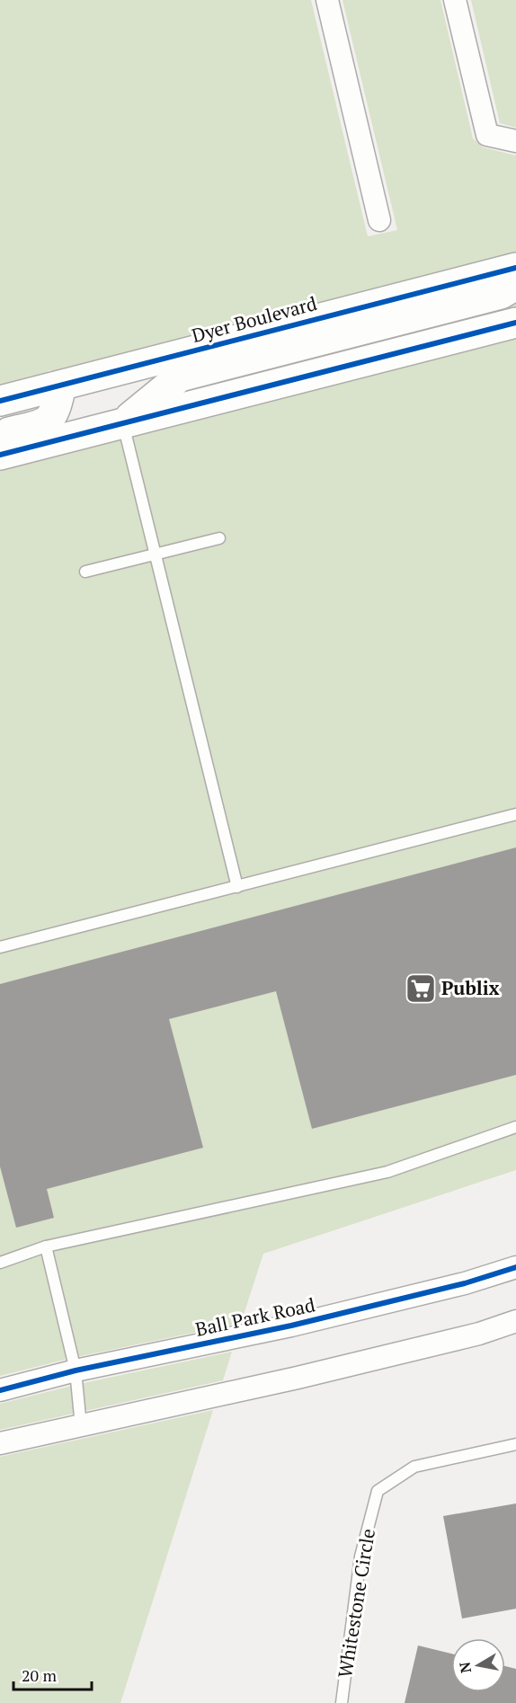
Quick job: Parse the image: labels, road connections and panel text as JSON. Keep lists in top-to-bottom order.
{
  "streets": {
    "main road": ["Dyer Boulevard"],
    "street": ["Ball Park Road"],
    "lane": ["Whitestone Circle"]
  },
  "places": {
    "supermarket": ["Publix"]
  },
  "scale_bar": "20 m",
  "north": "left"
}
